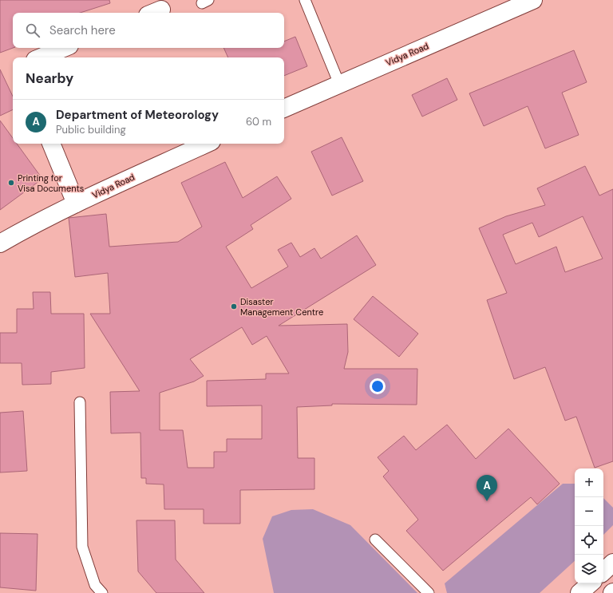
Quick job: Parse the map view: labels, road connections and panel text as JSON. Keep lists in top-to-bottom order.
{
  "streets": {
    "street": ["Vidya Road"]
  },
  "places": ["Printing for Visa Documents", "Disaster Management Centre"],
  "page": {
    "search": "Search here",
    "heading": "Nearby",
    "list": [
      {
        "mark": "A",
        "name": "Department of Meteorology",
        "note": "Public building",
        "value": "60 m"
      }
    ],
    "map_buttons": ["+", "−"],
    "pins": "A"
  }
}
